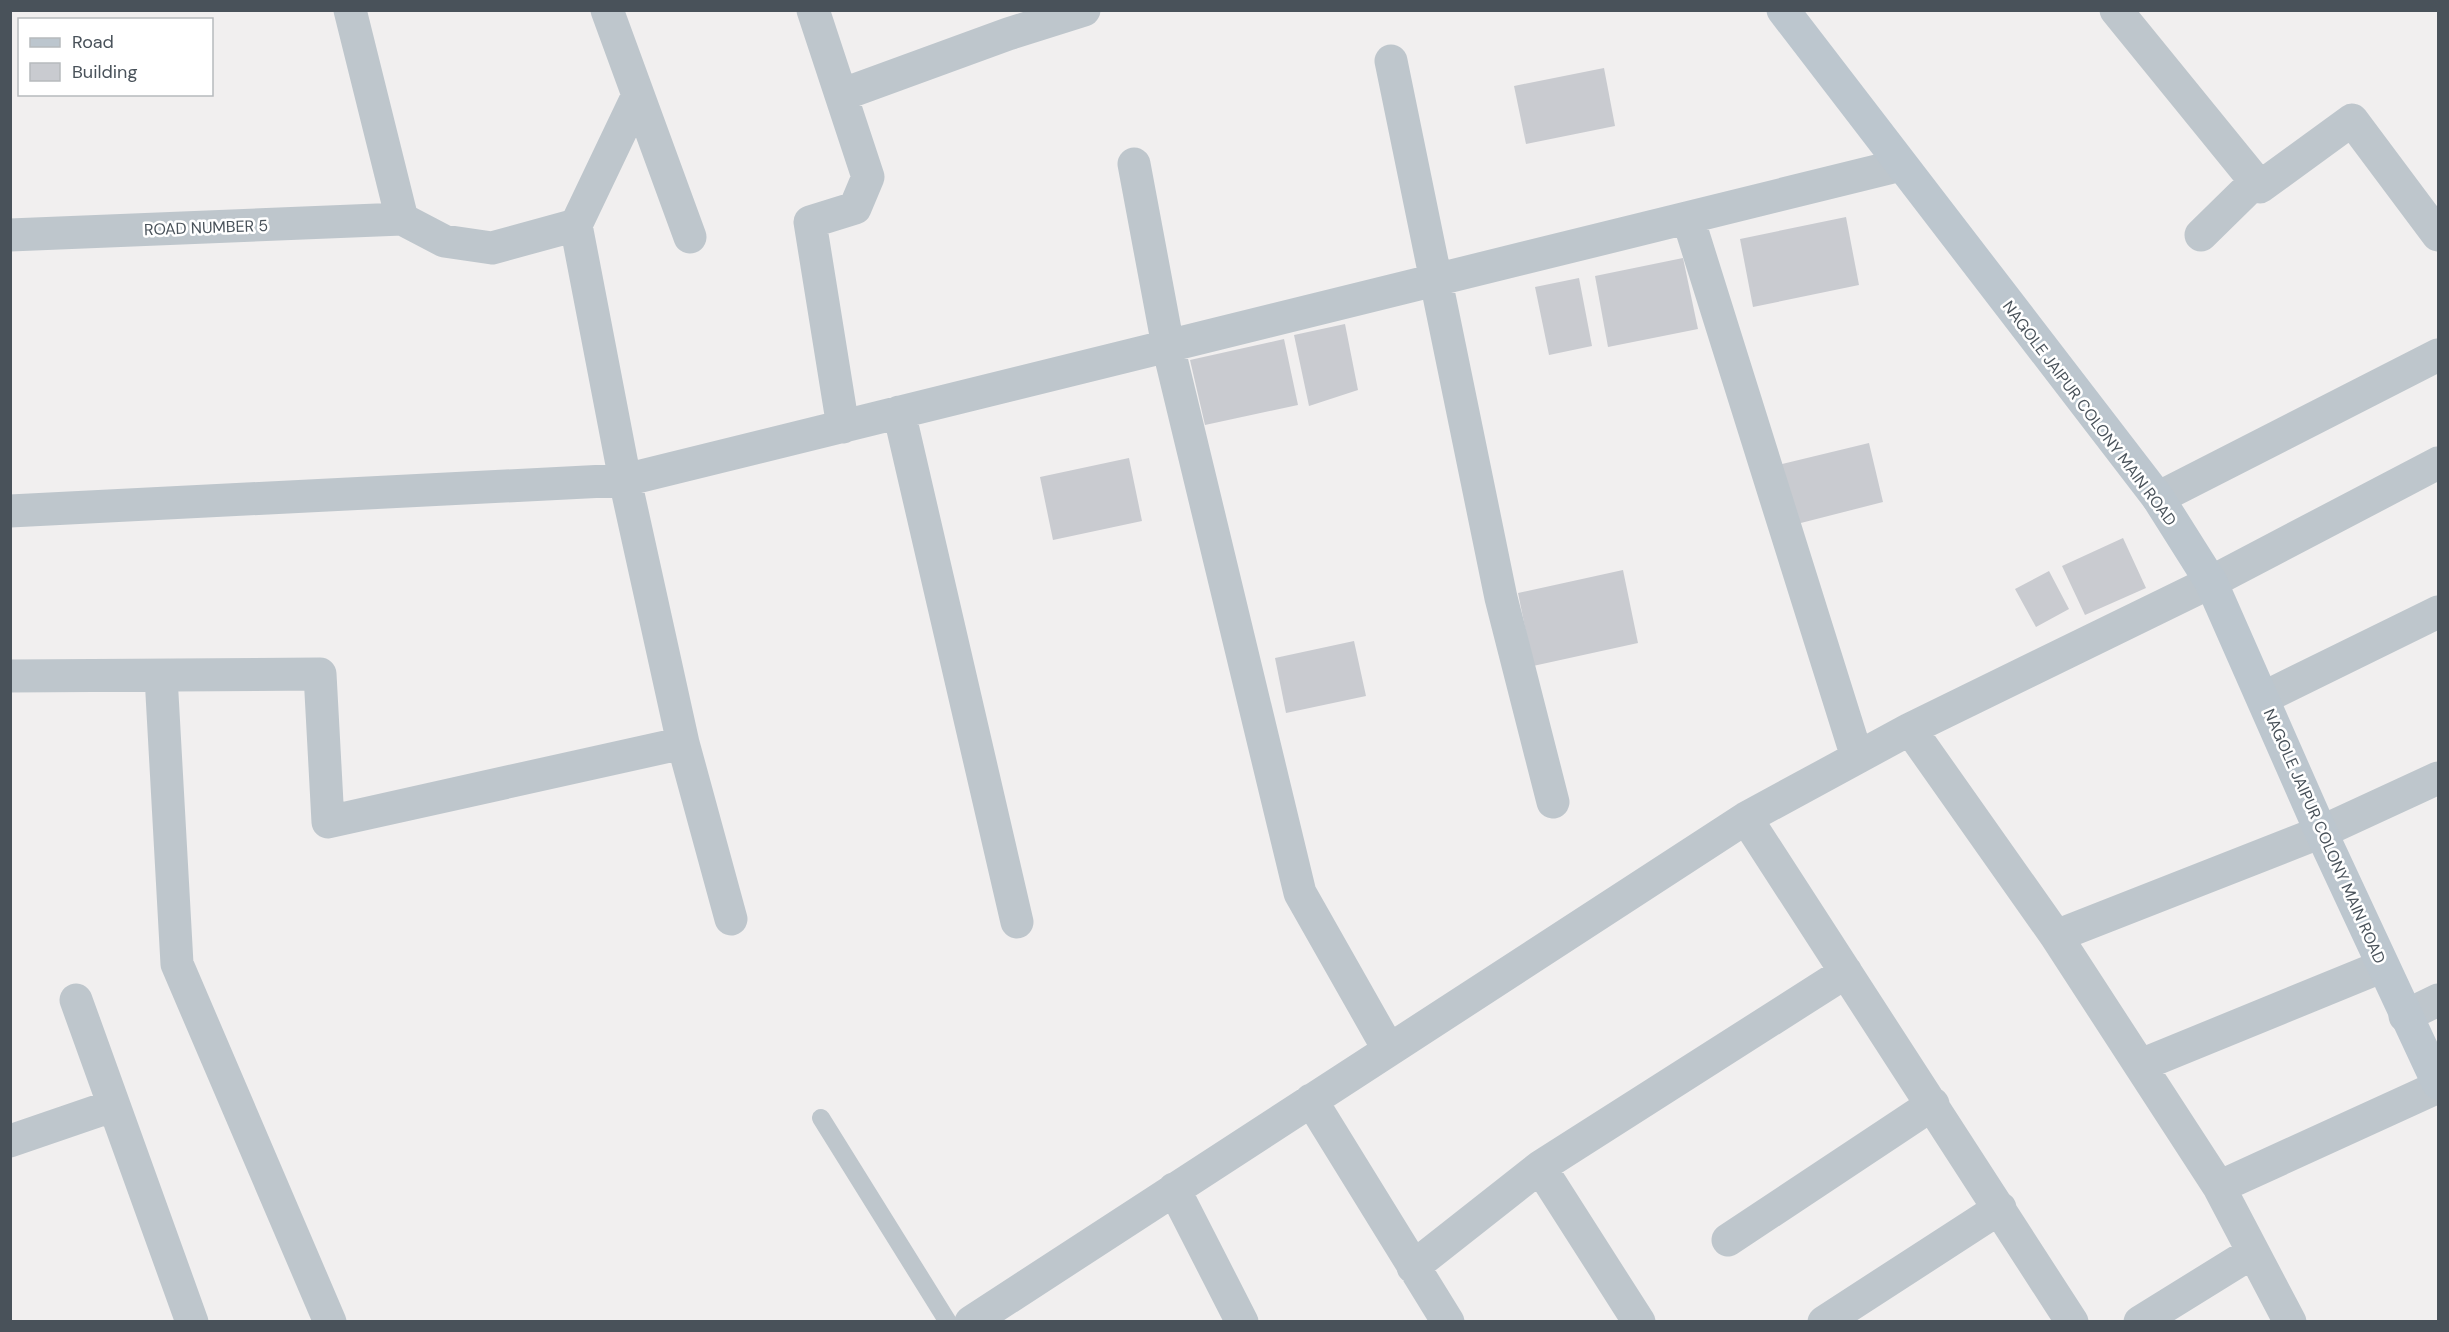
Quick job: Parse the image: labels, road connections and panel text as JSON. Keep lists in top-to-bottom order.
{
  "streets": {
    "street": ["ROAD NUMBER 5", "NAGOLE JAIPUR COLONY MAIN ROAD"]
  },
  "legend": ["Road", "Building"]
}
